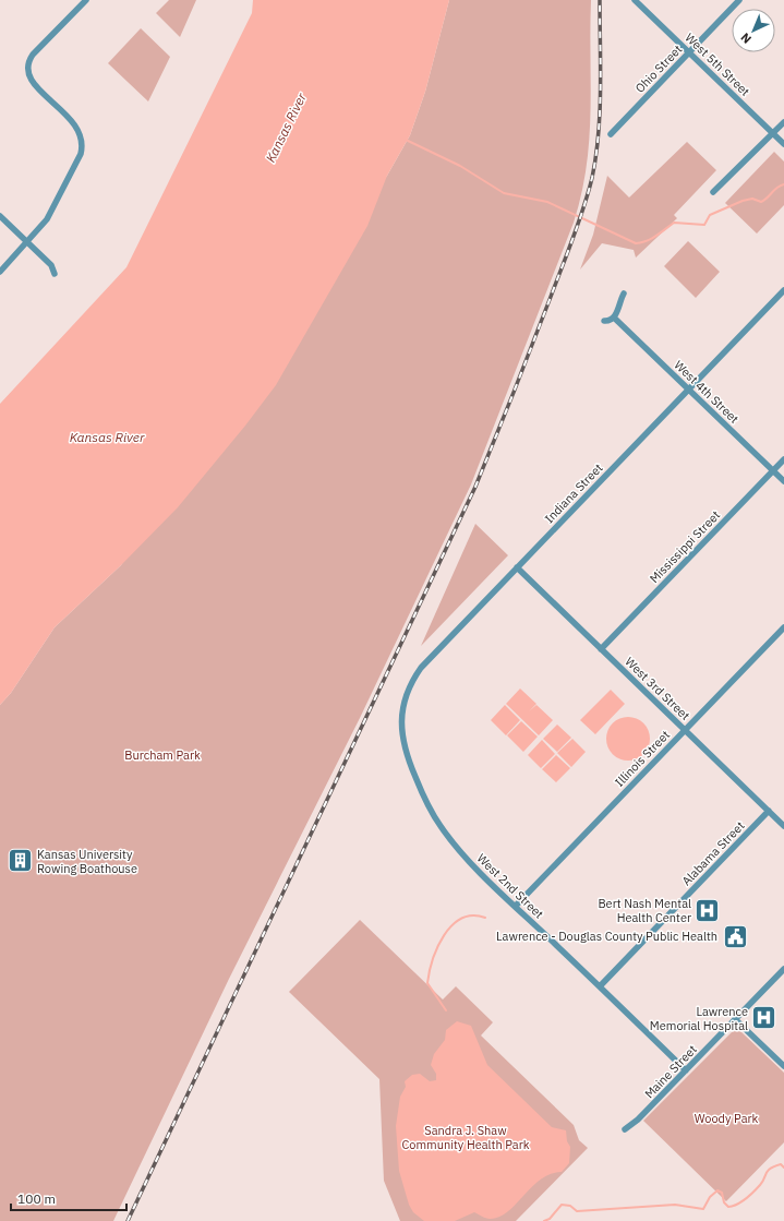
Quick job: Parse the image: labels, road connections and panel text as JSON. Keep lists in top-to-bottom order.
{
  "streets": {
    "street": [
      "West 5th Street",
      "Ohio Street",
      "West 4th Street",
      "Indiana Street",
      "Mississippi Street",
      "West 3rd Street",
      "Illinois Street",
      "Alabama Street",
      "West 2nd Street",
      "Maine Street"
    ]
  },
  "crossings": [
    ["West 5th Street", "Ohio Street"],
    ["West 4th Street", "Indiana Street"],
    ["West 4th Street", "Mississippi Street"],
    ["Indiana Street", "West 3rd Street"],
    ["Indiana Street", "West 2nd Street"],
    ["Mississippi Street", "West 3rd Street"],
    ["West 3rd Street", "Illinois Street"],
    ["West 3rd Street", "Alabama Street"],
    ["Illinois Street", "West 2nd Street"],
    ["Alabama Street", "West 2nd Street"],
    ["West 2nd Street", "Maine Street"]
  ],
  "water": ["Kansas River"],
  "parks": ["Burcham Park", "Woody Park", "Sandra J. Shaw Community Health Park"],
  "places": {
    "building": ["Kansas University Rowing Boathouse"],
    "hospital": ["Bert Nash Mental Health Center", "Lawrence Memorial Hospital"],
    "public building": ["Lawrence - Douglas County Public Health"]
  },
  "scale_bar": "100 m",
  "north": "bottom left"
}
